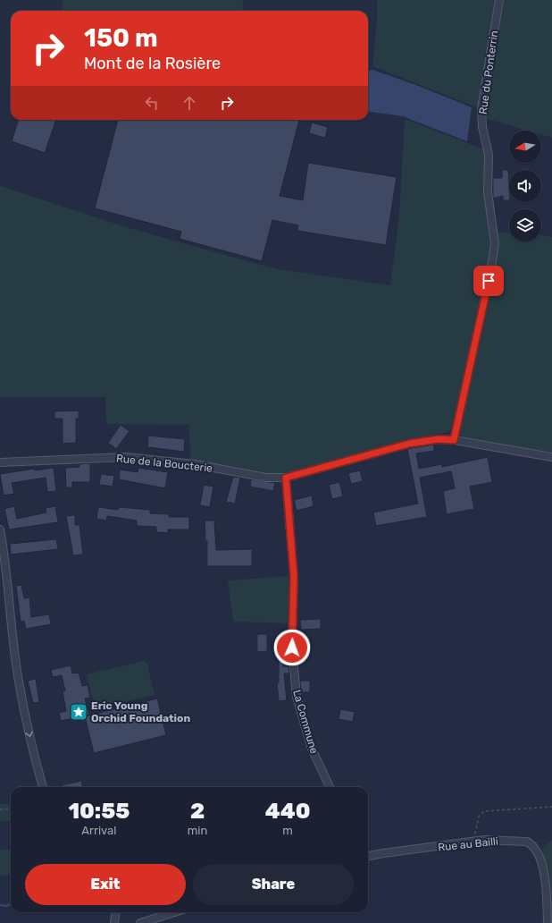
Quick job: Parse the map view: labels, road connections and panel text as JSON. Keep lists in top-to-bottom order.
{
  "streets": {
    "street": [
      "Rue du Ponterrin",
      "Rue de la Boucterie",
      "La Commune",
      "Rue au Bailli"
    ]
  },
  "crossings": [
    ["Rue du Ponterrin", "Rue de la Boucterie"],
    ["Rue de la Boucterie", "La Commune"]
  ],
  "places": {
    "place": ["Eric Young Orchid Foundation"]
  },
  "north": "left",
  "page": {
    "turn": ["150 m", "Mont de la Rosière"],
    "eta": [
      "10:55",
      "Arrival",
      "2",
      "min",
      "440",
      "m"
    ],
    "buttons": ["Exit", "Share"]
  }
}
